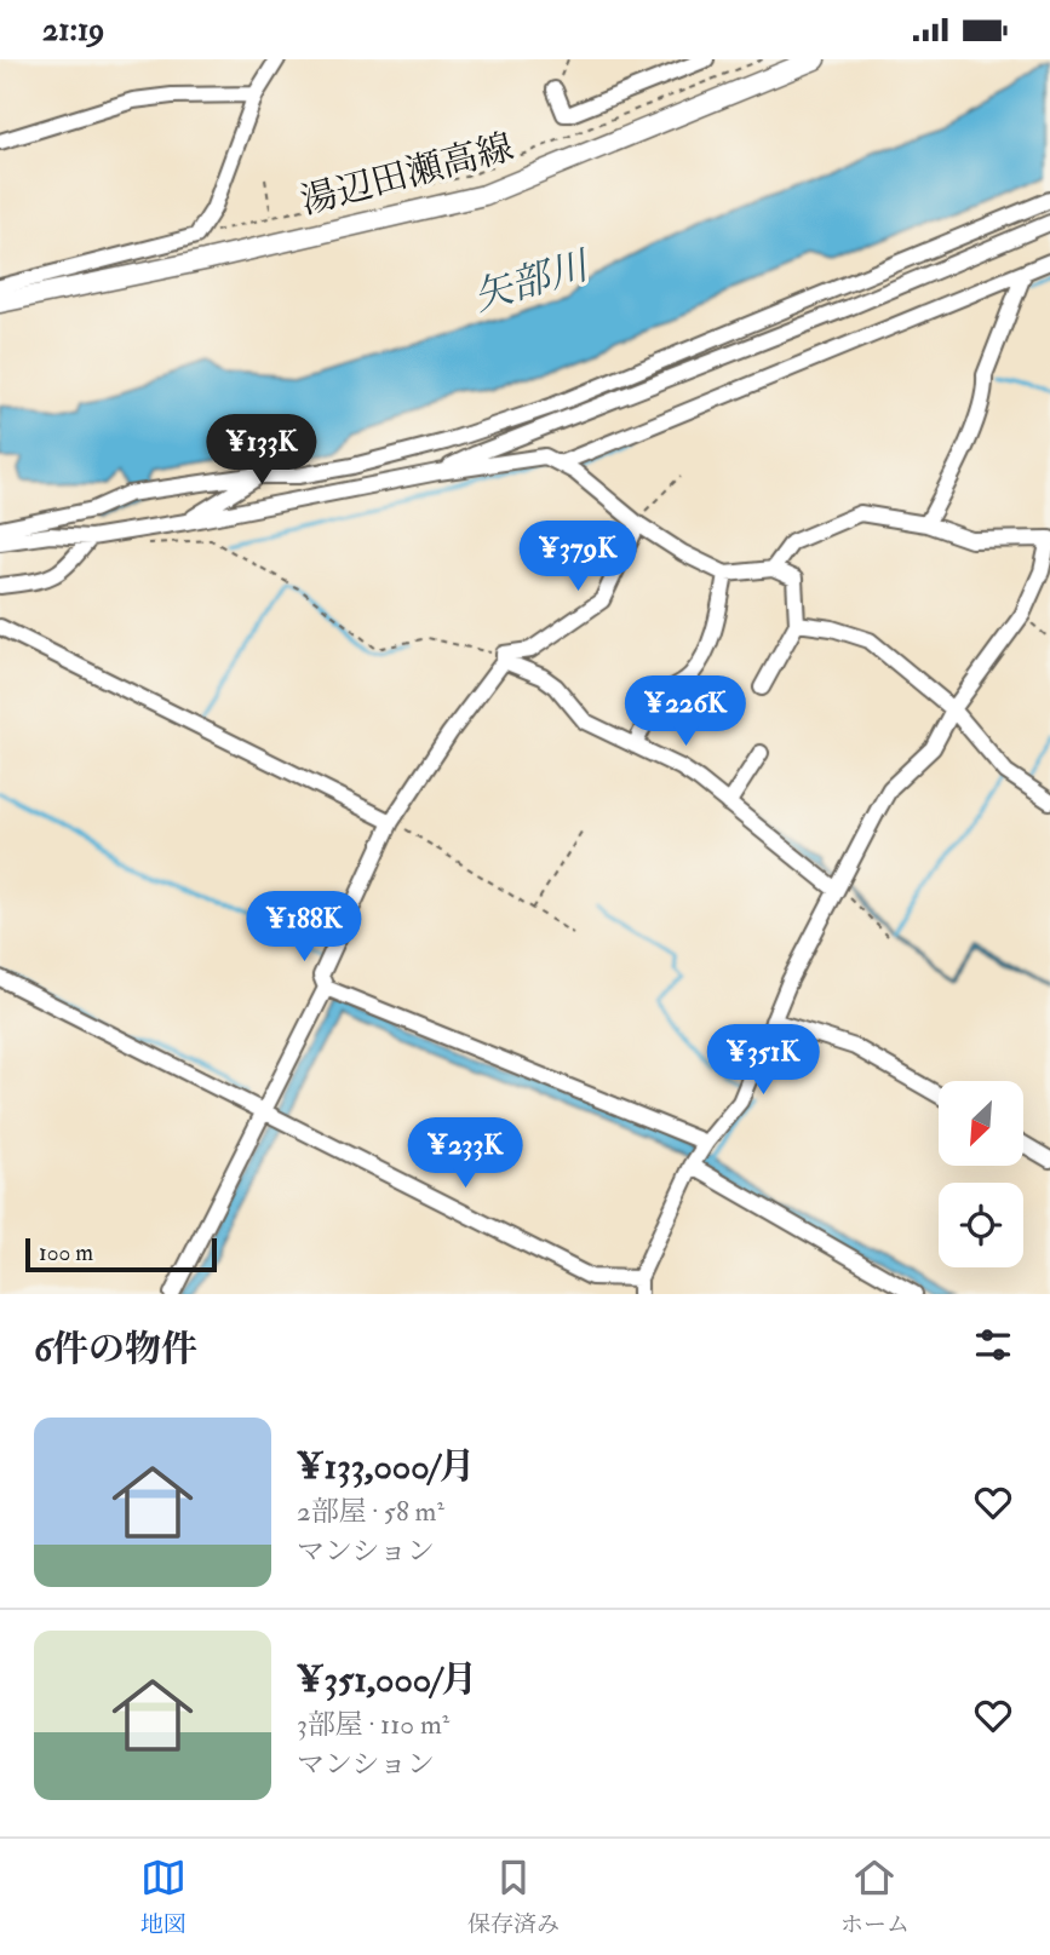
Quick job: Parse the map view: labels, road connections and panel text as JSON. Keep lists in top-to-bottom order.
{
  "streets": {
    "main road": ["湯辺田瀬高線"]
  },
  "water": ["矢部川"],
  "scale_bar": "100 m",
  "north": "bottom left",
  "page": {
    "status": "21:19",
    "price": [
      "¥133K",
      "¥379K",
      "¥226K",
      "¥188K",
      "¥351K",
      "¥233K"
    ],
    "scale": "100 m",
    "heading": "6件の物件",
    "list": [
      {
        "name": "¥133,000/月",
        "note": "2部屋 · 58 m² · マンション"
      },
      {
        "name": "¥351,000/月",
        "note": "3部屋 · 110 m² · マンション"
      }
    ],
    "tabs": ["地図", "保存済み", "ホーム"]
  }
}
